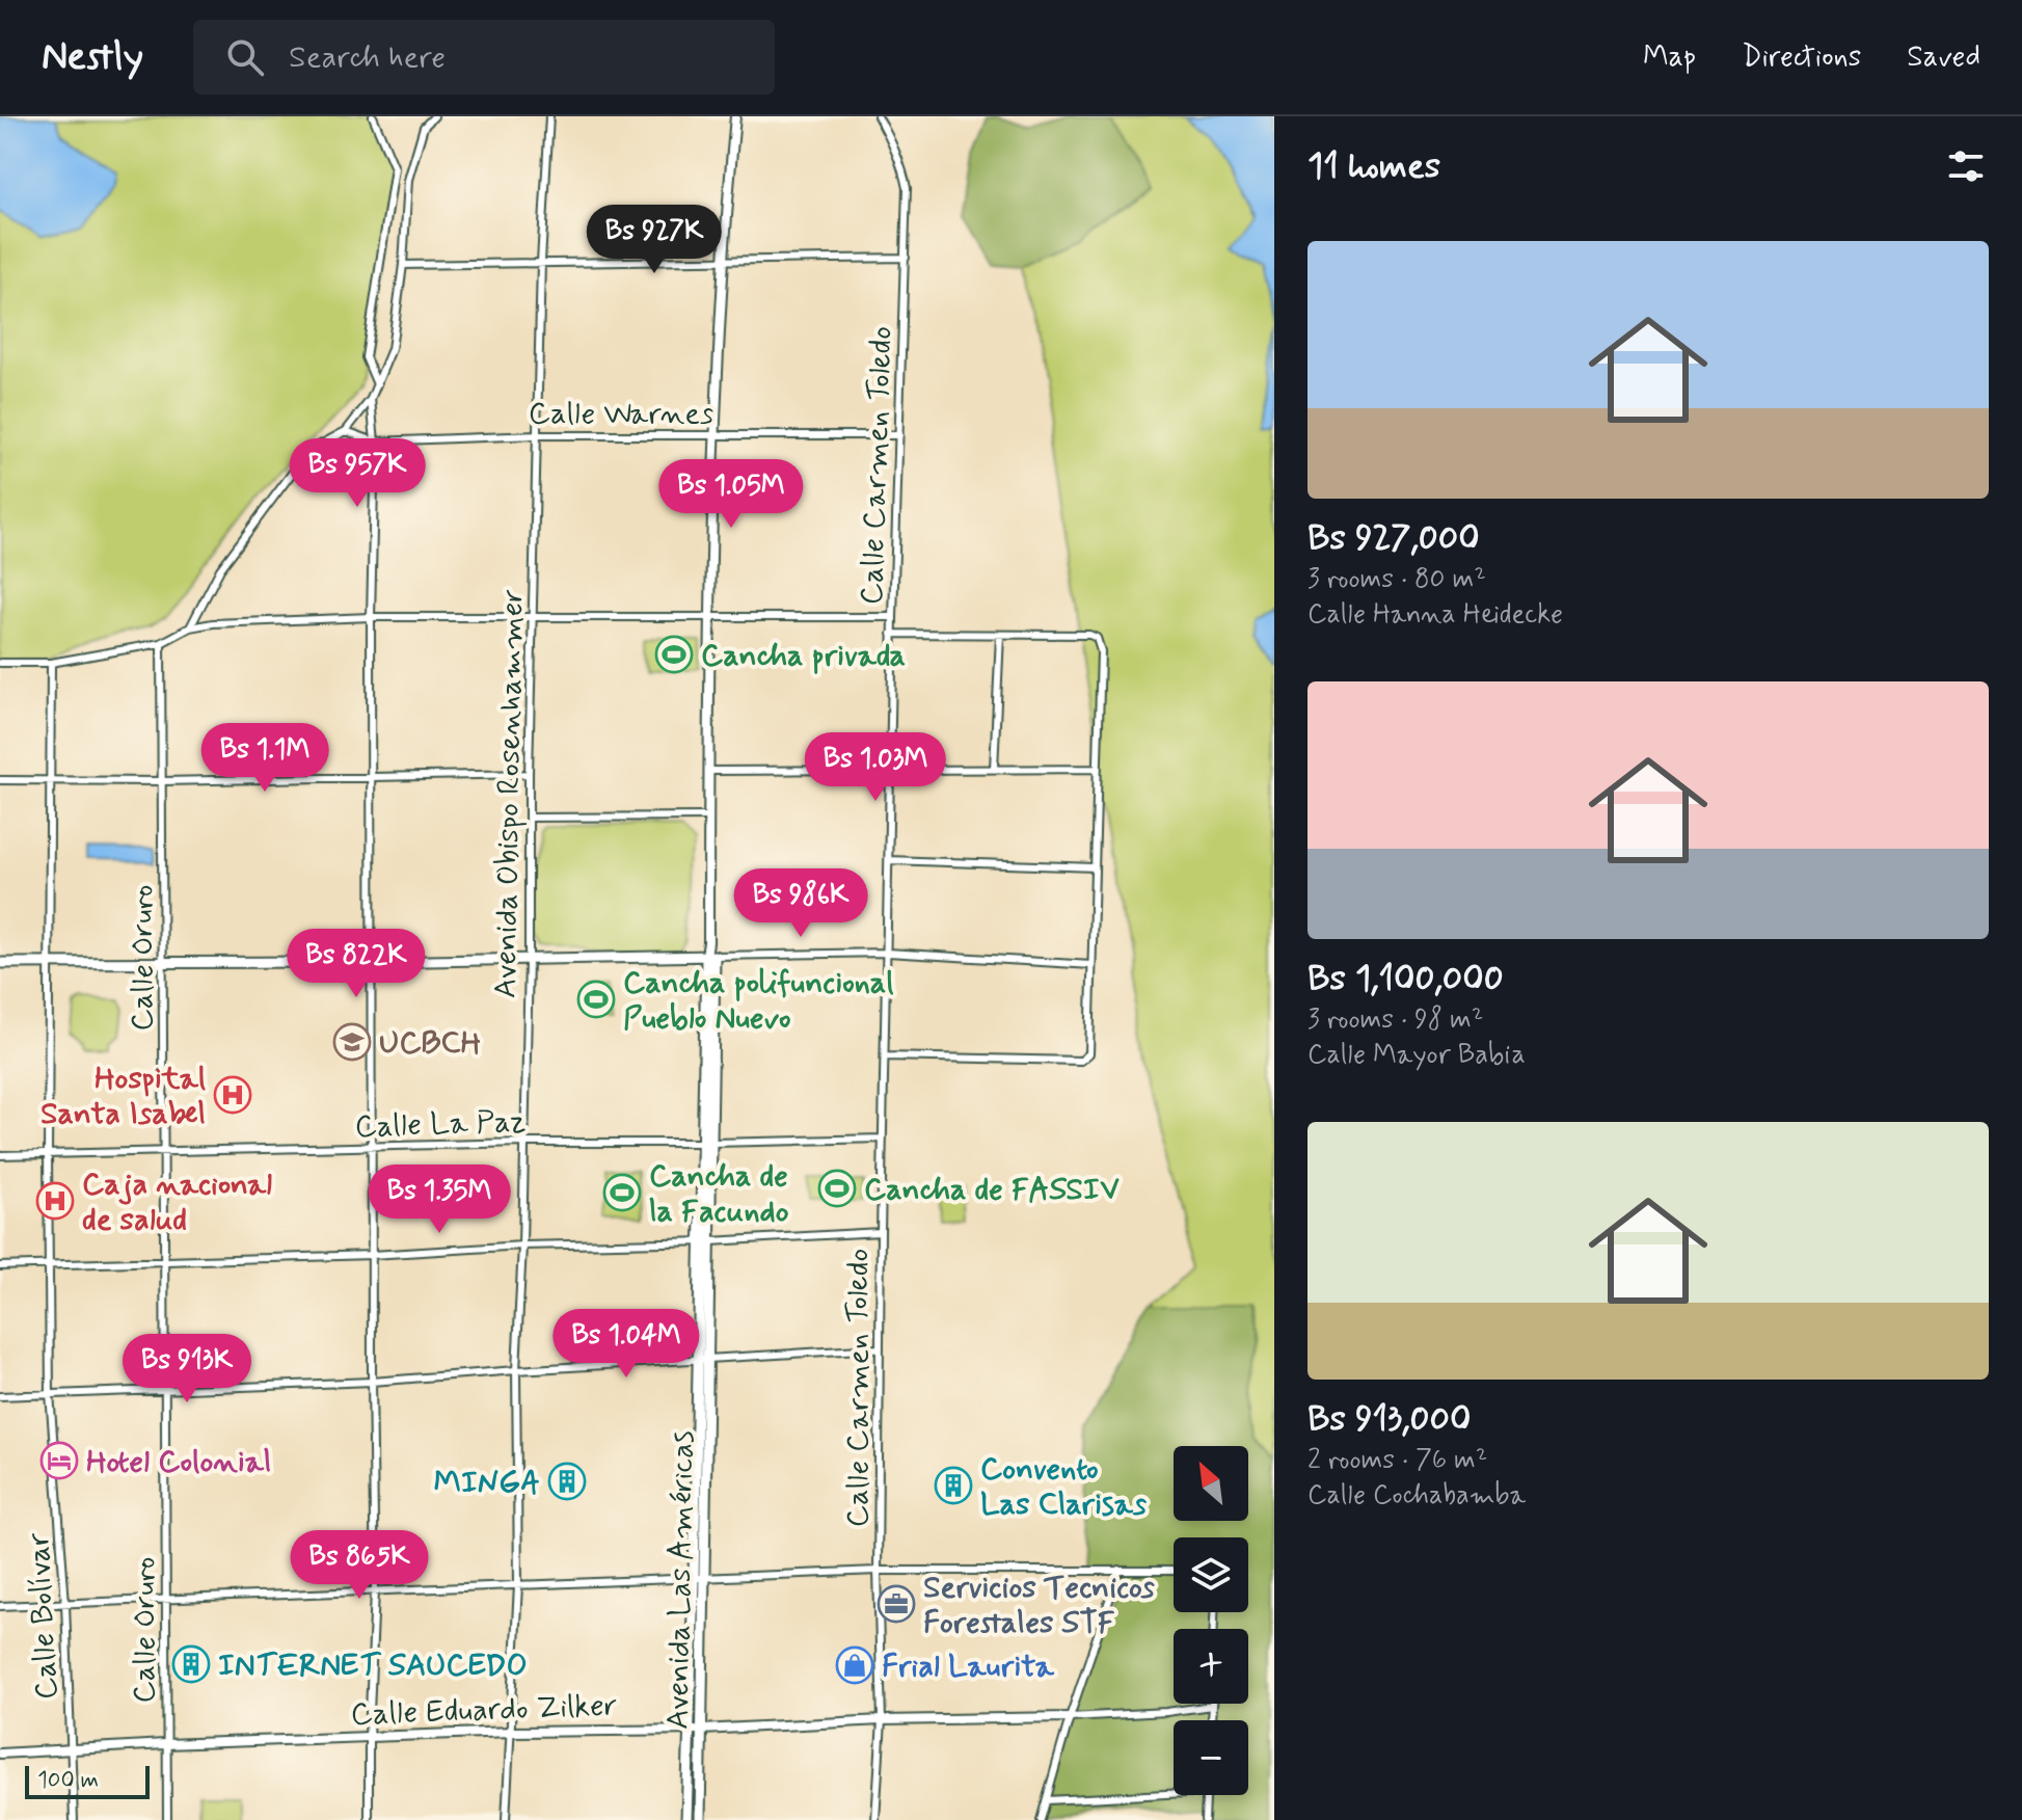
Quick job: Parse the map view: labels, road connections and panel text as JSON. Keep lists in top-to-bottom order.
{
  "streets": {
    "main road": ["Avenida Las Américas"],
    "street": [
      "Calle Warnes",
      "Calle Carmen Toledo",
      "Avenida Obispo Rosenhammer",
      "Calle Oruro",
      "Calle La Paz",
      "Calle Bolívar",
      "Calle Eduardo Zilker"
    ]
  },
  "crossings": [
    ["Calle Warnes", "Calle Carmen Toledo"],
    ["Calle Warnes", "Avenida Obispo Rosenhammer"],
    ["Calle Warnes", "Avenida Las Américas"],
    ["Calle Carmen Toledo", "Calle La Paz"],
    ["Calle Carmen Toledo", "Calle Eduardo Zilker"],
    ["Avenida Obispo Rosenhammer", "Calle La Paz"],
    ["Avenida Obispo Rosenhammer", "Calle Eduardo Zilker"],
    ["Calle Oruro", "Calle La Paz"],
    ["Calle Oruro", "Calle Eduardo Zilker"],
    ["Calle La Paz", "Avenida Las Américas"],
    ["Calle La Paz", "Calle Bolívar"],
    ["Avenida Las Américas", "Calle Eduardo Zilker"],
    ["Calle Bolívar", "Calle Eduardo Zilker"]
  ],
  "places": {
    "sports": [
      "Cancha privada",
      "Cancha polifuncional Pueblo Nuevo",
      "Cancha de FASSIV",
      "Cancha de la Facundo"
    ],
    "school or university": ["UCBCH"],
    "hospital": ["Hospital Santa Isabel", "Caja nacional de salud"],
    "hotel": ["Hotel Colonial"],
    "building": ["MINGA", "Convento Las Clarisas", "INTERNET SAUCEDO"],
    "office": ["Servicios Tecnicos Forestales STF"],
    "shop": ["Frial Laurita"]
  },
  "scale_bar": "100 m",
  "north": "top left",
  "page": {
    "header": "Nestly",
    "search": "Search here",
    "nav": ["Map", "Directions", "Saved"],
    "heading": "11 homes",
    "price": [
      "Bs 927K",
      "Bs 957K",
      "Bs 1.05M",
      "Bs 1.1M",
      "Bs 1.03M",
      "Bs 986K",
      "Bs 822K",
      "Bs 1.35M",
      "Bs 1.04M",
      "Bs 913K",
      "Bs 865K"
    ],
    "list": [
      {
        "name": "Bs 927,000",
        "note": "3 rooms · 80 m² · Calle Hanna Heidecke"
      },
      {
        "name": "Bs 1,100,000",
        "note": "3 rooms · 98 m² · Calle Mayor Babia"
      },
      {
        "name": "Bs 913,000",
        "note": "2 rooms · 76 m² · Calle Cochabamba"
      }
    ],
    "map_buttons": ["+", "−"],
    "scale": "100 m"
  }
}
